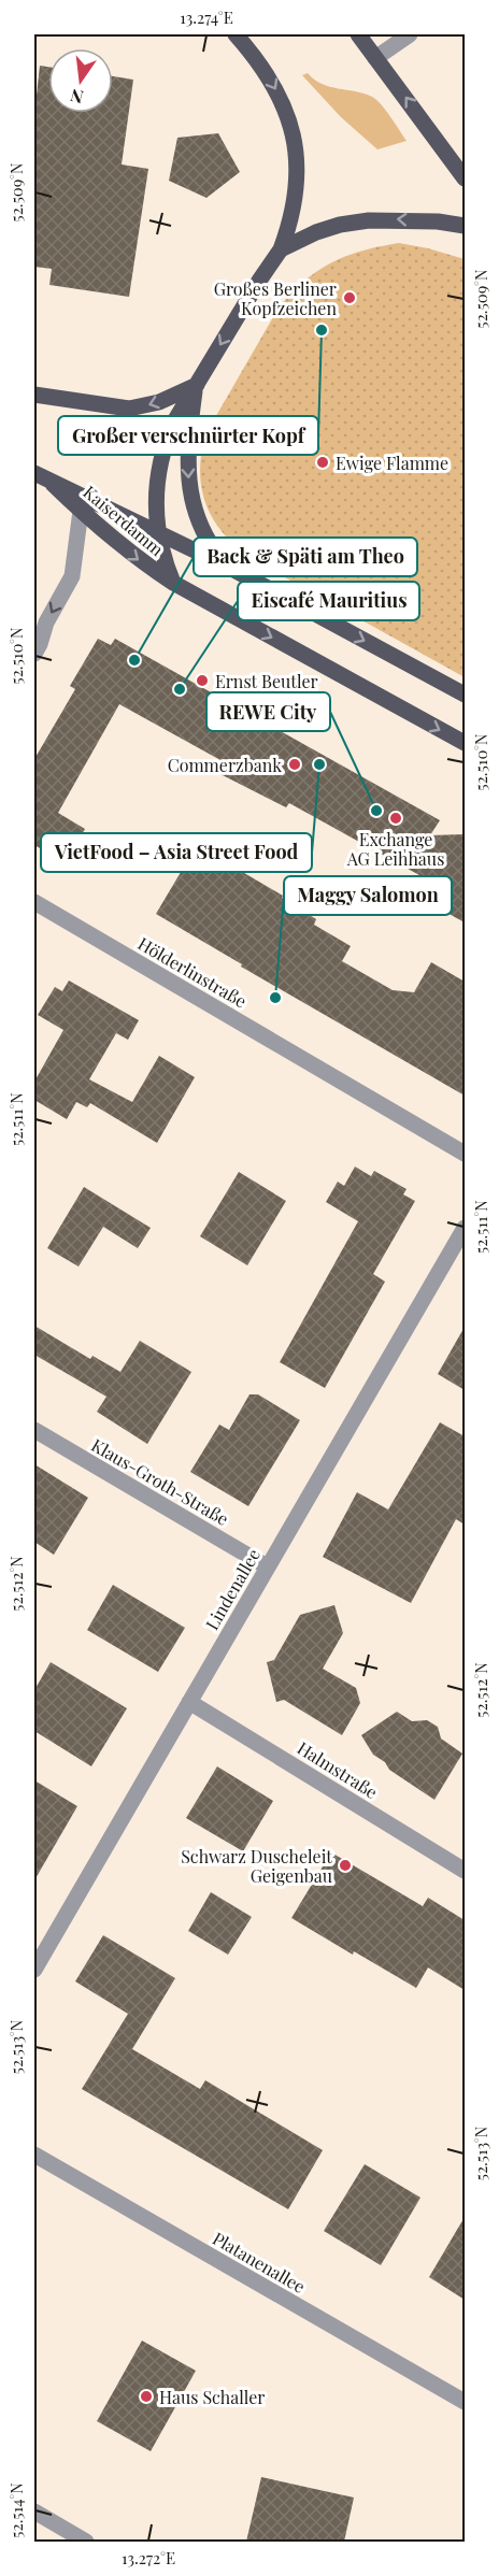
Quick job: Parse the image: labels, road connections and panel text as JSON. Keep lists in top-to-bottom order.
{
  "streets": {
    "main road": ["Kaiserdamm"],
    "street": [
      "Hölderlinstraße",
      "Klaus-Groth-Straße",
      "Lindenallee",
      "Halmstraße",
      "Platanenallee"
    ]
  },
  "crossings": [
    ["Klaus-Groth-Straße", "Lindenallee"],
    ["Lindenallee", "Halmstraße"]
  ],
  "one_way": ["Kaiserdamm"],
  "places": [
    "Großes Berliner Kopfzeichen",
    "Großer verschnürter Kopf",
    "Ewige Flamme",
    "Back & Späti am Theo",
    "Ernst Beutler",
    "Eiscafé Mauritius",
    "Commerzbank",
    "VietFood – Asia Street Food",
    "REWE City",
    "Exchange AG Leihhaus",
    "Maggy Salomon",
    "Schwarz Duscheleit Geigenbau",
    "Haus Schaller"
  ],
  "north": "bottom",
  "coordinates": [
    "13.274°E",
    "52.509°N",
    "52.510°N",
    "52.511°N",
    "52.512°N",
    "52.513°N",
    "52.514°N",
    "13.272°E"
  ]
}
